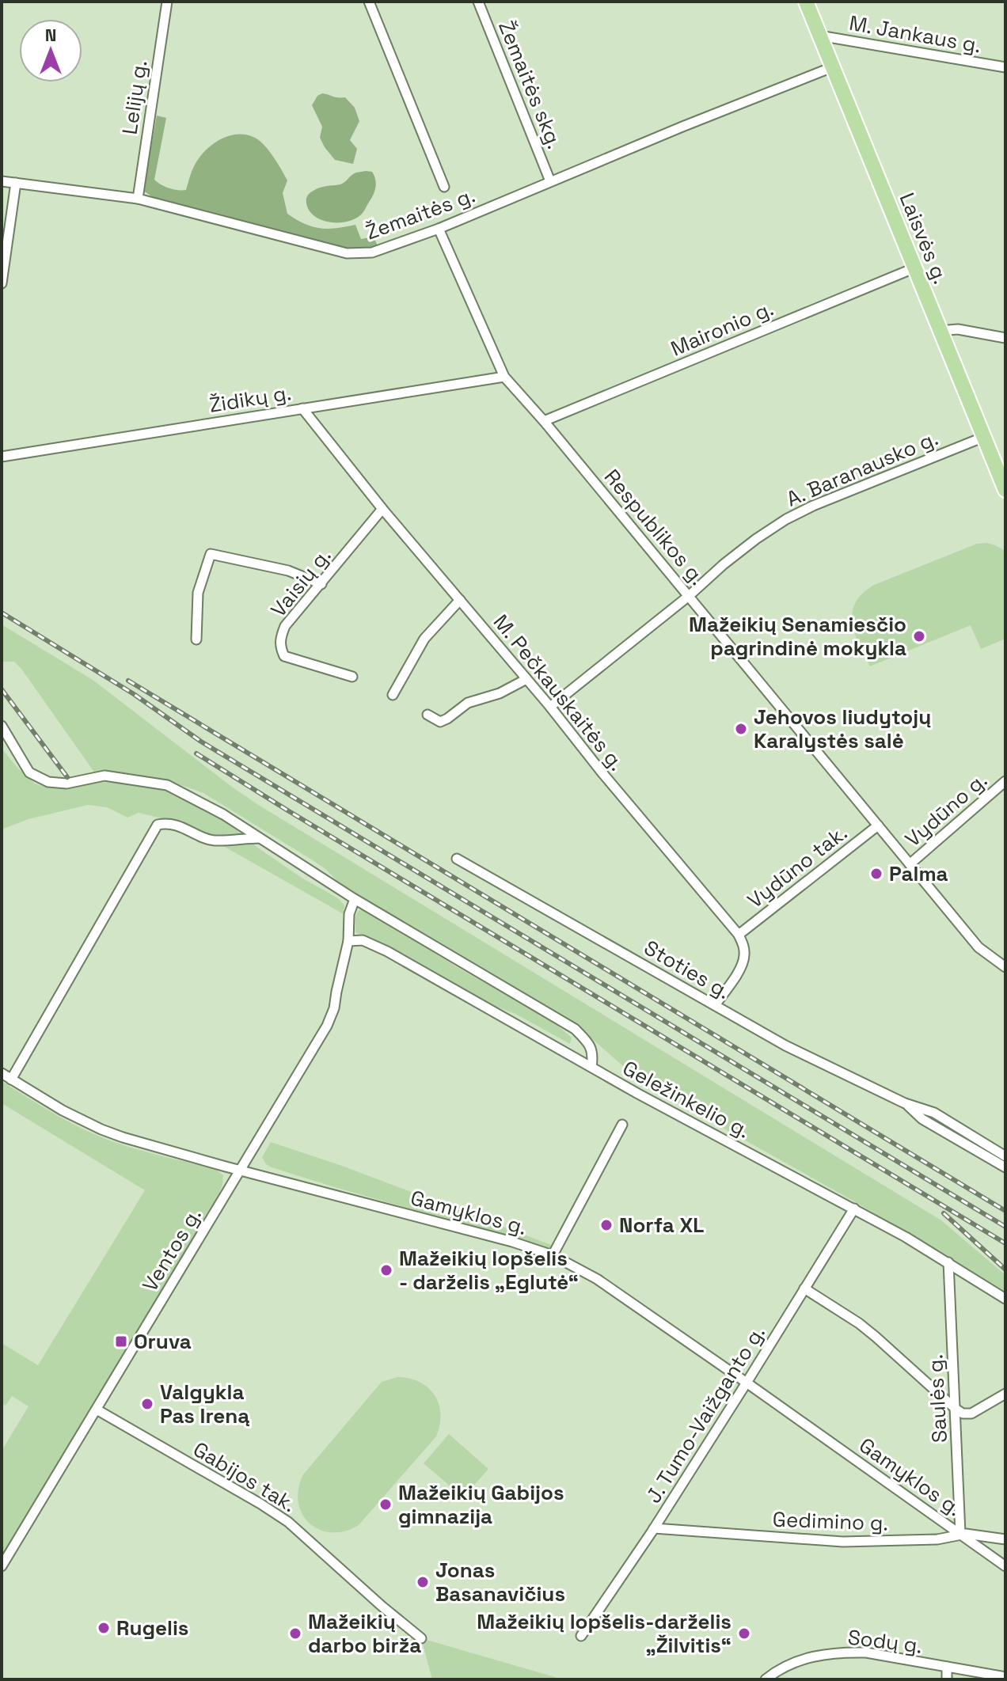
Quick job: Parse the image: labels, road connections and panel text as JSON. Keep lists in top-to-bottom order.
{
  "streets": {
    "main road": ["Laisvės g."],
    "street": [
      "M. Jankaus g.",
      "Žemaitės skg.",
      "Lelijų g.",
      "Žemaitės g.",
      "Maironio g.",
      "Židikų g.",
      "A. Baranausko g.",
      "Respublikos g.",
      "Vaisių g.",
      "M. Pečkauskaitės g.",
      "Vydūno g.",
      "Vydūno tak.",
      "Stoties g.",
      "Geležinkelio g.",
      "Gamyklos g.",
      "Ventos g.",
      "Saulės g.",
      "J. Tumo-Vaižganto g.",
      "Gabijos tak.",
      "Gedimino g.",
      "Sodų g."
    ]
  },
  "crossings": [
    ["M. Jankaus g.", "Laisvės g."],
    ["Žemaitės skg.", "Žemaitės g."],
    ["Lelijų g.", "Žemaitės g."],
    ["Žemaitės g.", "Laisvės g."],
    ["Žemaitės g.", "Respublikos g."],
    ["Laisvės g.", "Maironio g."],
    ["Laisvės g.", "A. Baranausko g."],
    ["Maironio g.", "Respublikos g."],
    ["Židikų g.", "Respublikos g."],
    ["Židikų g.", "M. Pečkauskaitės g."],
    ["A. Baranausko g.", "Respublikos g."],
    ["A. Baranausko g.", "M. Pečkauskaitės g."],
    ["Respublikos g.", "Vydūno g."],
    ["Respublikos g.", "Vydūno tak."],
    ["Vaisių g.", "M. Pečkauskaitės g."],
    ["M. Pečkauskaitės g.", "Vydūno tak."],
    ["Geležinkelio g.", "Ventos g."],
    ["Geležinkelio g.", "Saulės g."],
    ["Geležinkelio g.", "J. Tumo-Vaižganto g."],
    ["Gamyklos g.", "Ventos g."],
    ["Gamyklos g.", "Saulės g."],
    ["Gamyklos g.", "J. Tumo-Vaižganto g."],
    ["Gamyklos g.", "Gedimino g."],
    ["Ventos g.", "Gabijos tak."],
    ["Saulės g.", "Gedimino g."],
    ["J. Tumo-Vaižganto g.", "Gedimino g."]
  ],
  "places": {
    "other": [
      "Mažeikių Senamiesčio pagrindinė mokykla",
      "Jehovos liudytojų Karalystės salė",
      "Palma",
      "Norfa XL",
      "Mažeikių lopšelis - darželis „Eglutė“",
      "Valgykla Pas Ireną",
      "Mažeikių Gabijos gimnazija",
      "Jonas Basanavičius",
      "Rugelis",
      "Mažeikių darbo birža",
      "Mažeikių lopšelis-darželis „Žilvitis“"
    ],
    "transit": ["Oruva"]
  },
  "north": "top"
}
